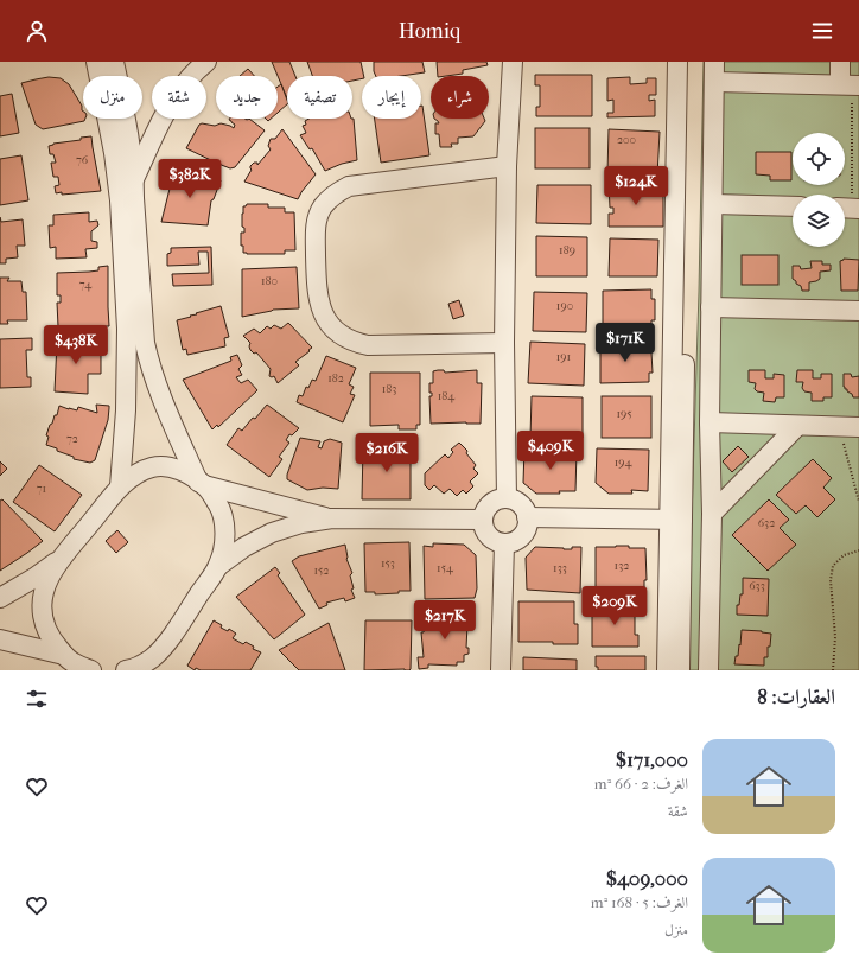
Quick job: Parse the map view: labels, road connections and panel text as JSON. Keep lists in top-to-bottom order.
{
  "house_numbers": [
    "200",
    "76",
    "189",
    "180",
    "74",
    "190",
    "191",
    "182",
    "183",
    "184",
    "195",
    "72",
    "194",
    "71",
    "632",
    "153",
    "132",
    "154",
    "133",
    "152",
    "633"
  ],
  "page": {
    "header": "Homiq",
    "chip": [
      "شراء",
      "إيجار",
      "تصفية",
      "جديد",
      "شقة",
      "منزل"
    ],
    "price": [
      "$382K",
      "$124K",
      "$171K",
      "$438K",
      "$409K",
      "$216K",
      "$209K",
      "$217K"
    ],
    "heading": "العقارات: 8",
    "list": [
      {
        "name": "$171,000",
        "note": "الغرف: 2 · 66 m² · شقة"
      },
      {
        "name": "$409,000",
        "note": "الغرف: 5 · 168 m² · منزل"
      }
    ]
  }
}
